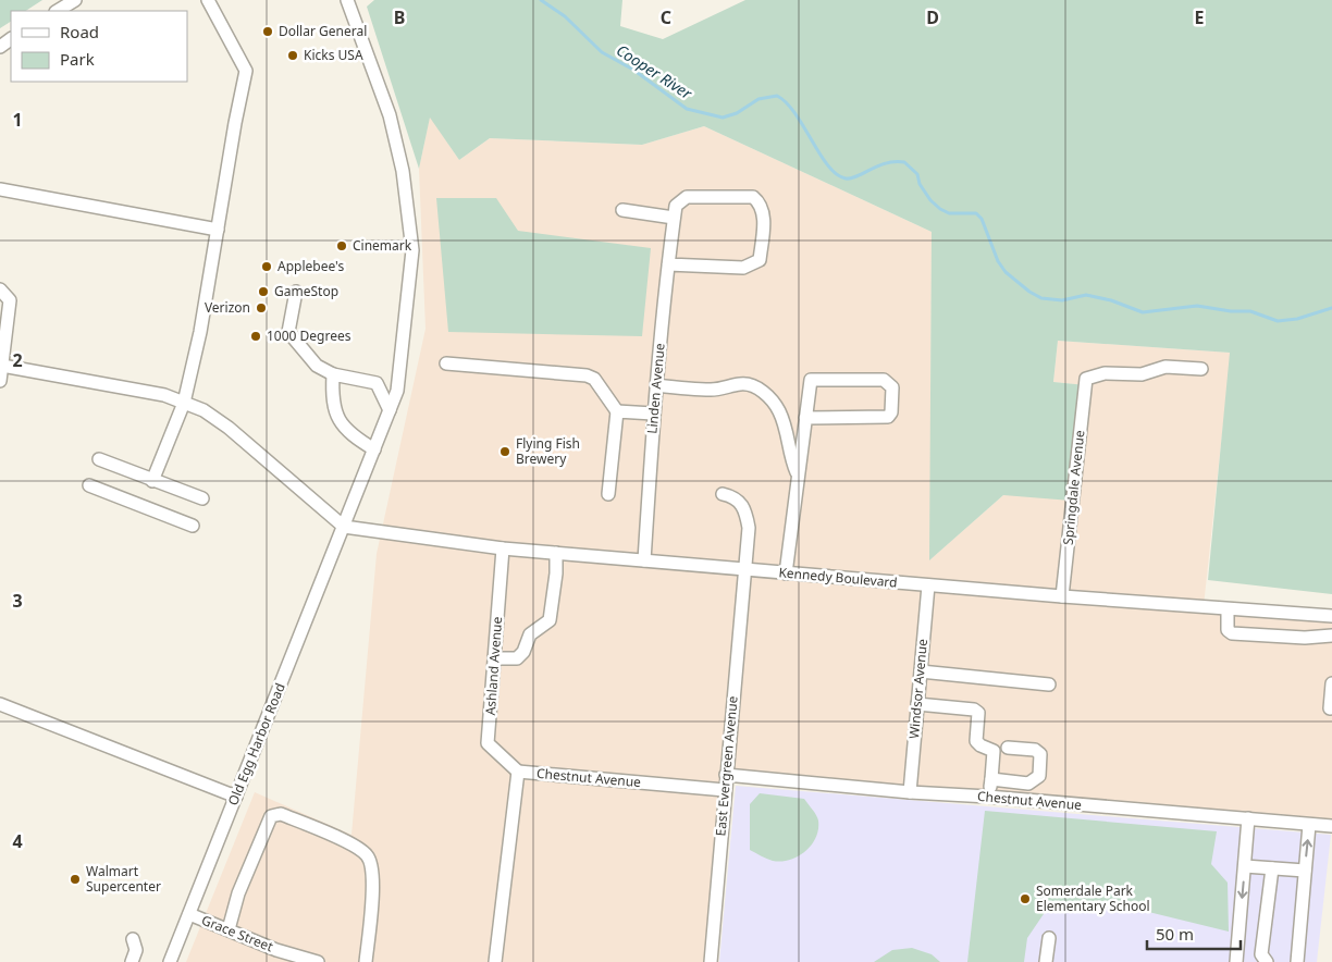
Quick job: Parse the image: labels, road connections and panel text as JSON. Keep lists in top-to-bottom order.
{
  "streets": {
    "street": [
      "Linden Avenue",
      "Springdale Avenue",
      "Kennedy Boulevard",
      "Ashland Avenue",
      "Windsor Avenue",
      "Old Egg Harbor Road",
      "East Evergreen Avenue",
      "Chestnut Avenue",
      "Grace Street"
    ]
  },
  "crossings": [
    ["Linden Avenue", "Kennedy Boulevard"],
    ["Springdale Avenue", "Kennedy Boulevard"],
    ["Kennedy Boulevard", "Ashland Avenue"],
    ["Kennedy Boulevard", "Windsor Avenue"],
    ["Kennedy Boulevard", "Old Egg Harbor Road"],
    ["Kennedy Boulevard", "East Evergreen Avenue"],
    ["Ashland Avenue", "Chestnut Avenue"],
    ["Windsor Avenue", "Chestnut Avenue"],
    ["Old Egg Harbor Road", "Grace Street"],
    ["East Evergreen Avenue", "Chestnut Avenue"]
  ],
  "water": ["Cooper River"],
  "places": [
    "Dollar General",
    "Kicks USA",
    "Cinemark",
    "Applebee's",
    "GameStop",
    "Verizon",
    "1000 Degrees",
    "Flying Fish Brewery",
    "Walmart Supercenter",
    "Somerdale Park Elementary School"
  ],
  "legend": ["Road", "Park"],
  "scale_bar": "50 m",
  "grid": {
    "columns": [
      "B",
      "C",
      "D",
      "E"
    ],
    "rows": [
      "1",
      "2",
      "3",
      "4"
    ]
  }
}
